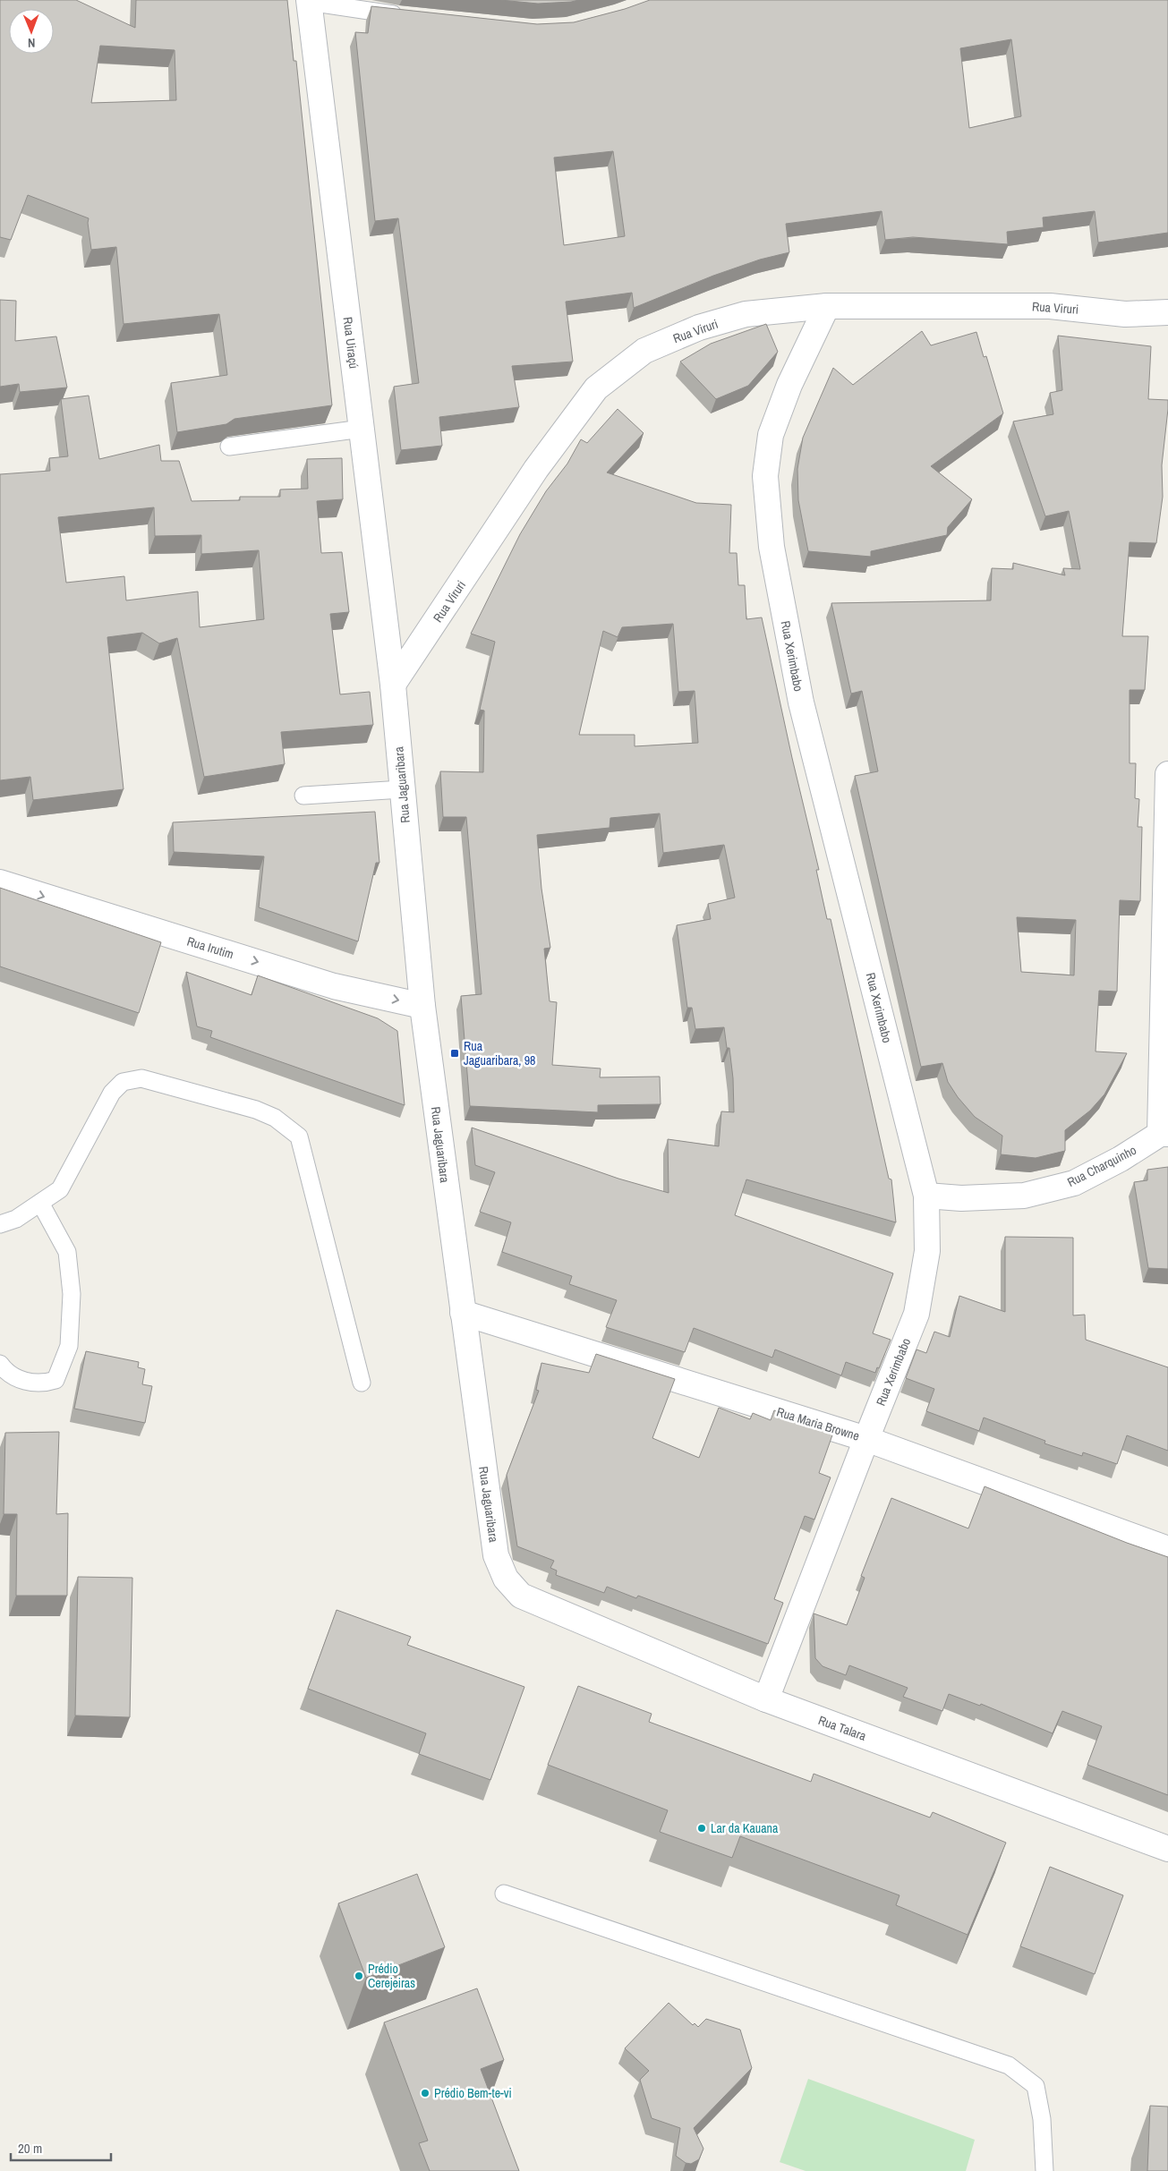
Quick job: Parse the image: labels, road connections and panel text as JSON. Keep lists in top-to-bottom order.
{
  "streets": {
    "street": [
      "Rua Viruri",
      "Rua Uiraçú",
      "Rua Xerimbabo",
      "Rua Jaguaribara",
      "Rua Irutim",
      "Rua Charquinho",
      "Rua Maria Browne",
      "Rua Talara"
    ]
  },
  "crossings": [
    ["Rua Viruri", "Rua Uiraçú"],
    ["Rua Viruri", "Rua Xerimbabo"],
    ["Rua Viruri", "Rua Jaguaribara"],
    ["Rua Uiraçú", "Rua Jaguaribara"],
    ["Rua Xerimbabo", "Rua Charquinho"],
    ["Rua Xerimbabo", "Rua Maria Browne"],
    ["Rua Xerimbabo", "Rua Talara"],
    ["Rua Jaguaribara", "Rua Irutim"],
    ["Rua Jaguaribara", "Rua Maria Browne"],
    ["Rua Jaguaribara", "Rua Talara"]
  ],
  "one_way": ["Rua Irutim"],
  "places": {
    "transit": ["Rua Jaguaribara, 98"],
    "other": ["Lar da Kauana", "Prédio Cerejeiras", "Prédio Bem-te-vi"]
  },
  "scale_bar": "20 m",
  "north": "bottom"
}
